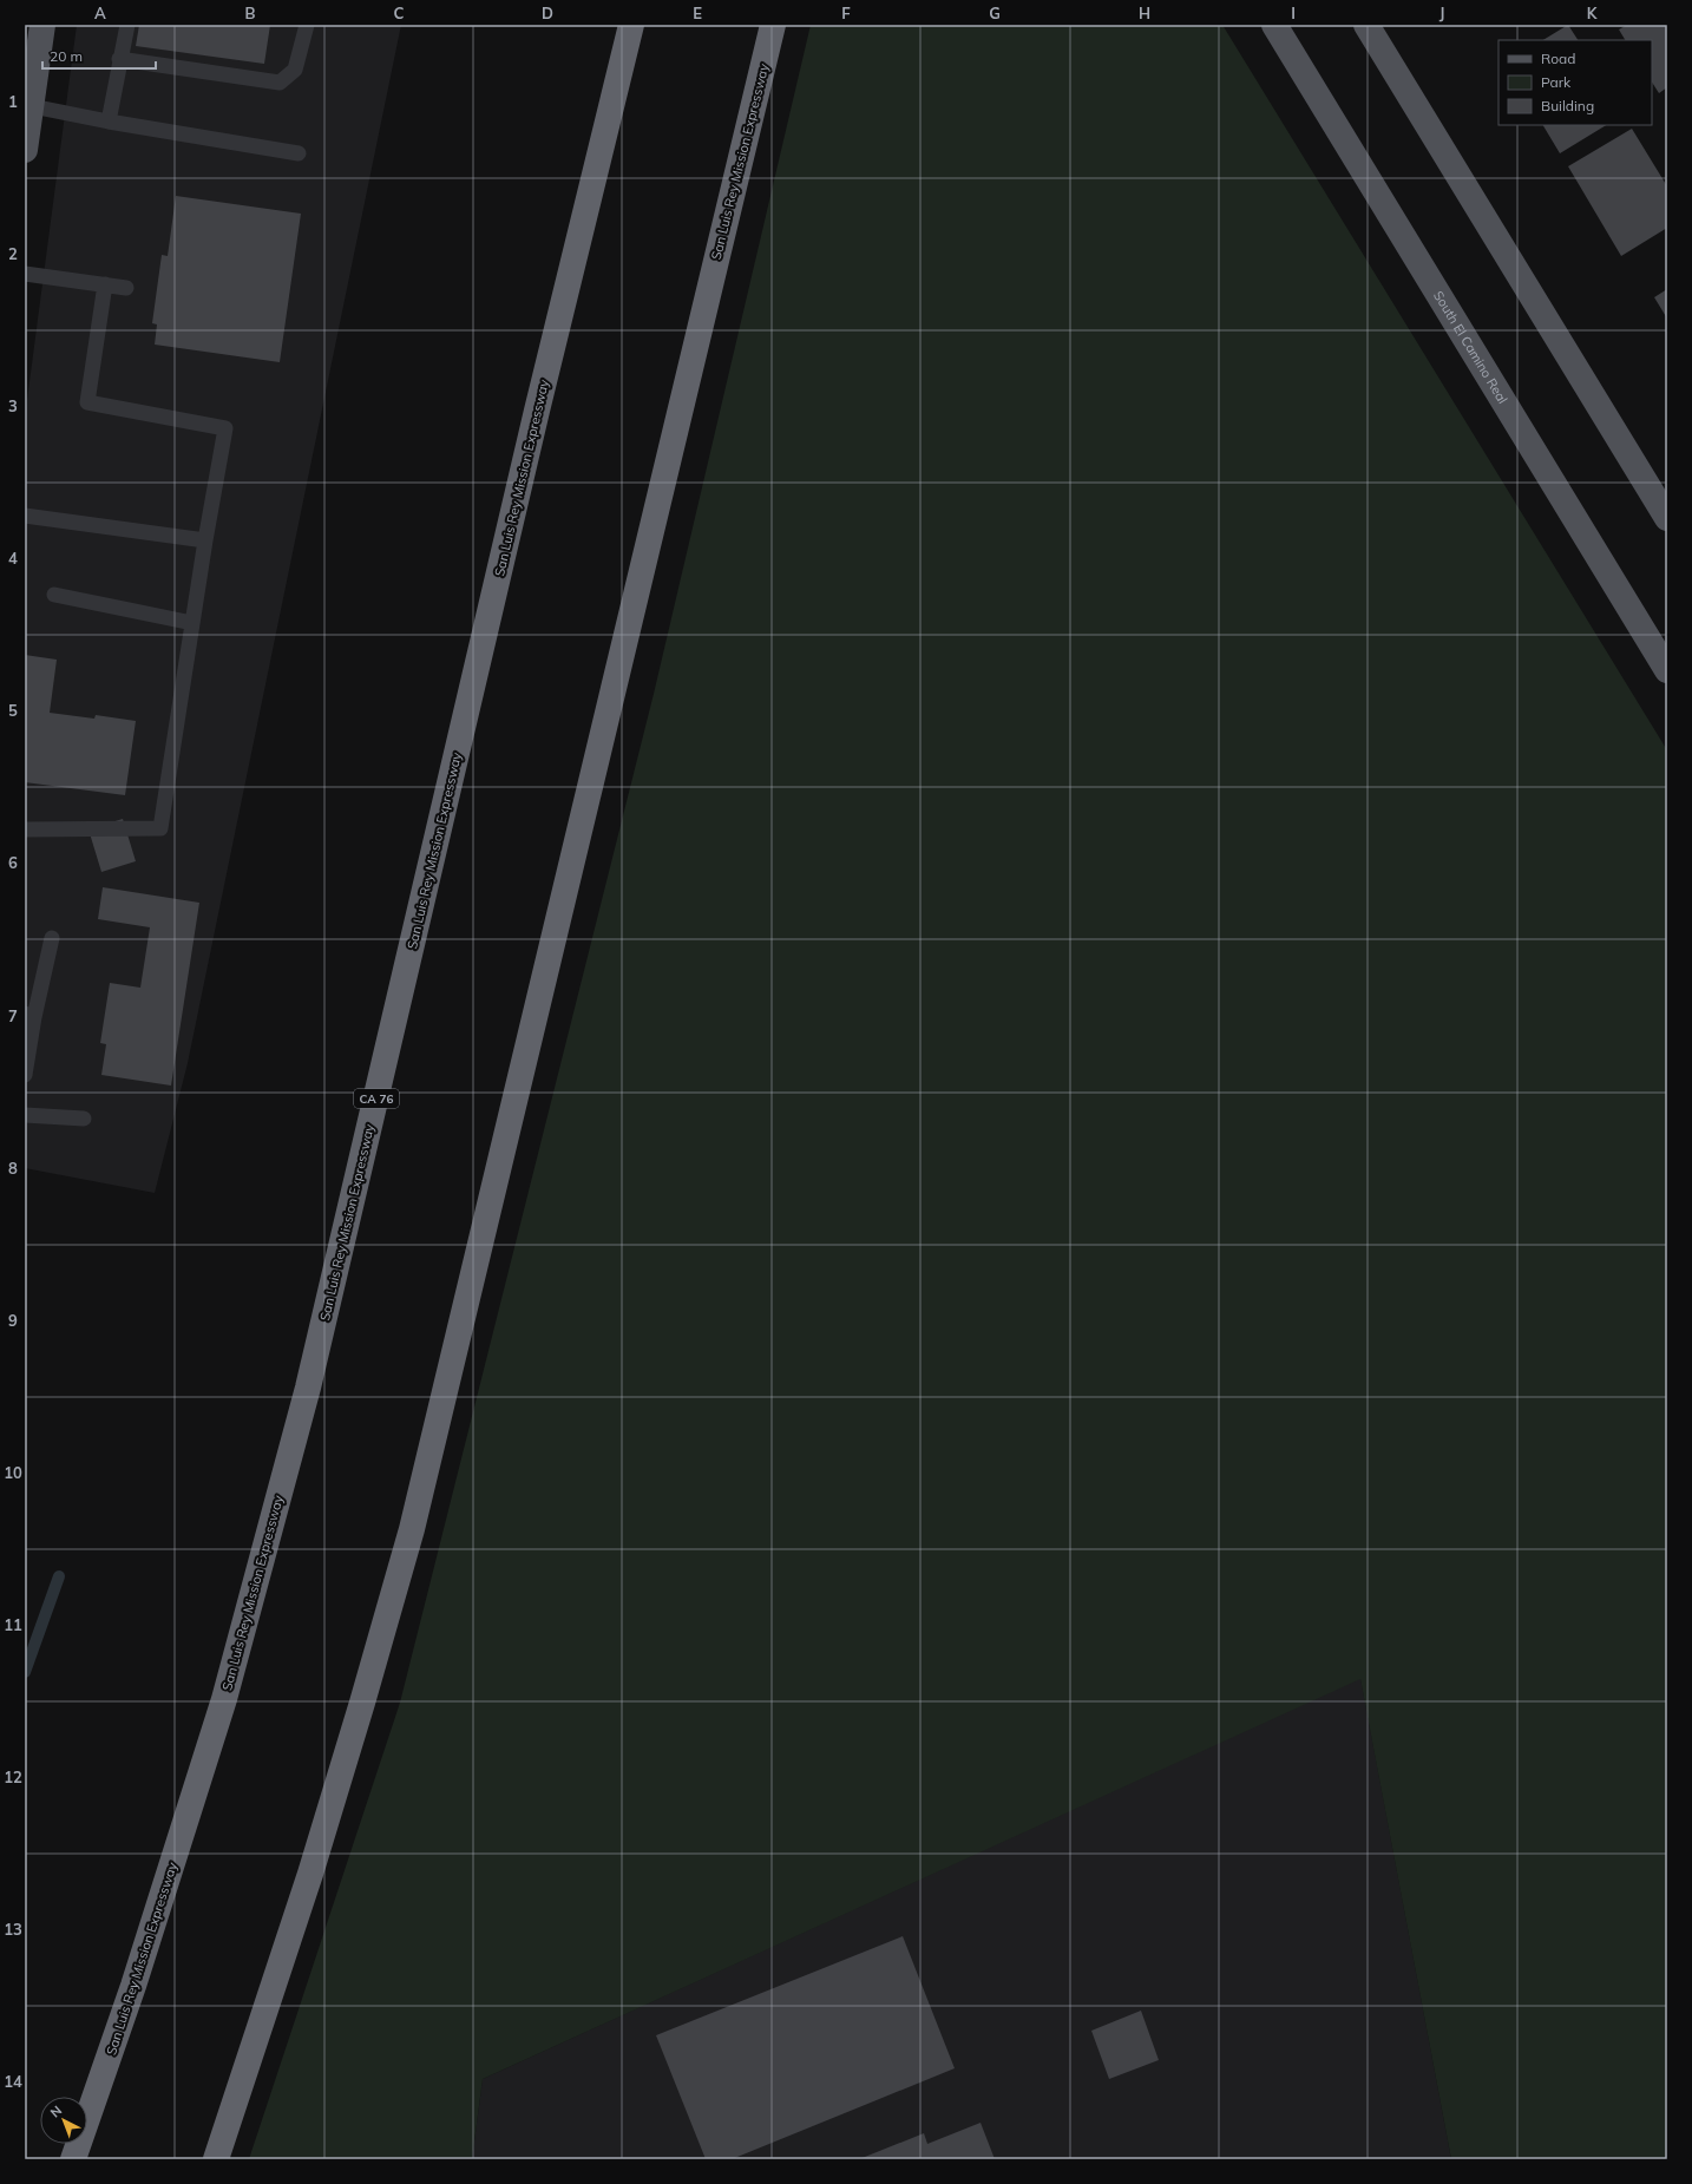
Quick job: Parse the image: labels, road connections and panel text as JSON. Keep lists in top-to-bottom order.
{
  "streets": {
    "highway": ["San Luis Rey Mission Expressway", "CA 76"],
    "main road": ["South El Camino Real"]
  },
  "legend": ["Road", "Park", "Building"],
  "scale_bar": "20 m",
  "north": "top left",
  "grid": {
    "columns": [
      "A",
      "B",
      "C",
      "D",
      "E",
      "F",
      "G",
      "H",
      "I",
      "J",
      "K"
    ],
    "rows": [
      "1",
      "2",
      "3",
      "4",
      "5",
      "6",
      "7",
      "8",
      "9",
      "10",
      "11",
      "12",
      "13",
      "14"
    ]
  }
}
